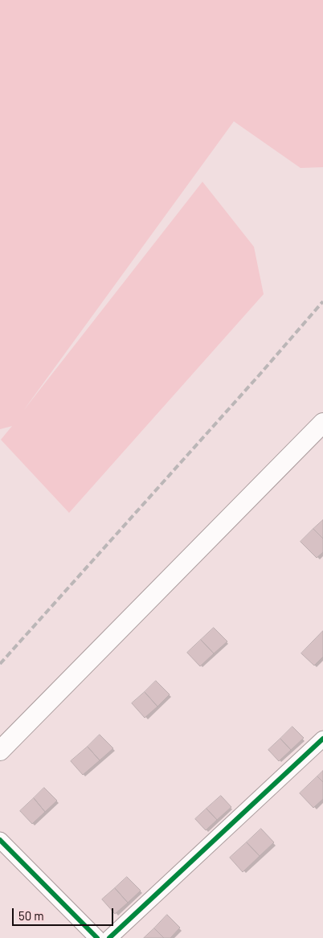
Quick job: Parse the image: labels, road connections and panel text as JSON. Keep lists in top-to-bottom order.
{
  "scale_bar": "50 m"
}
